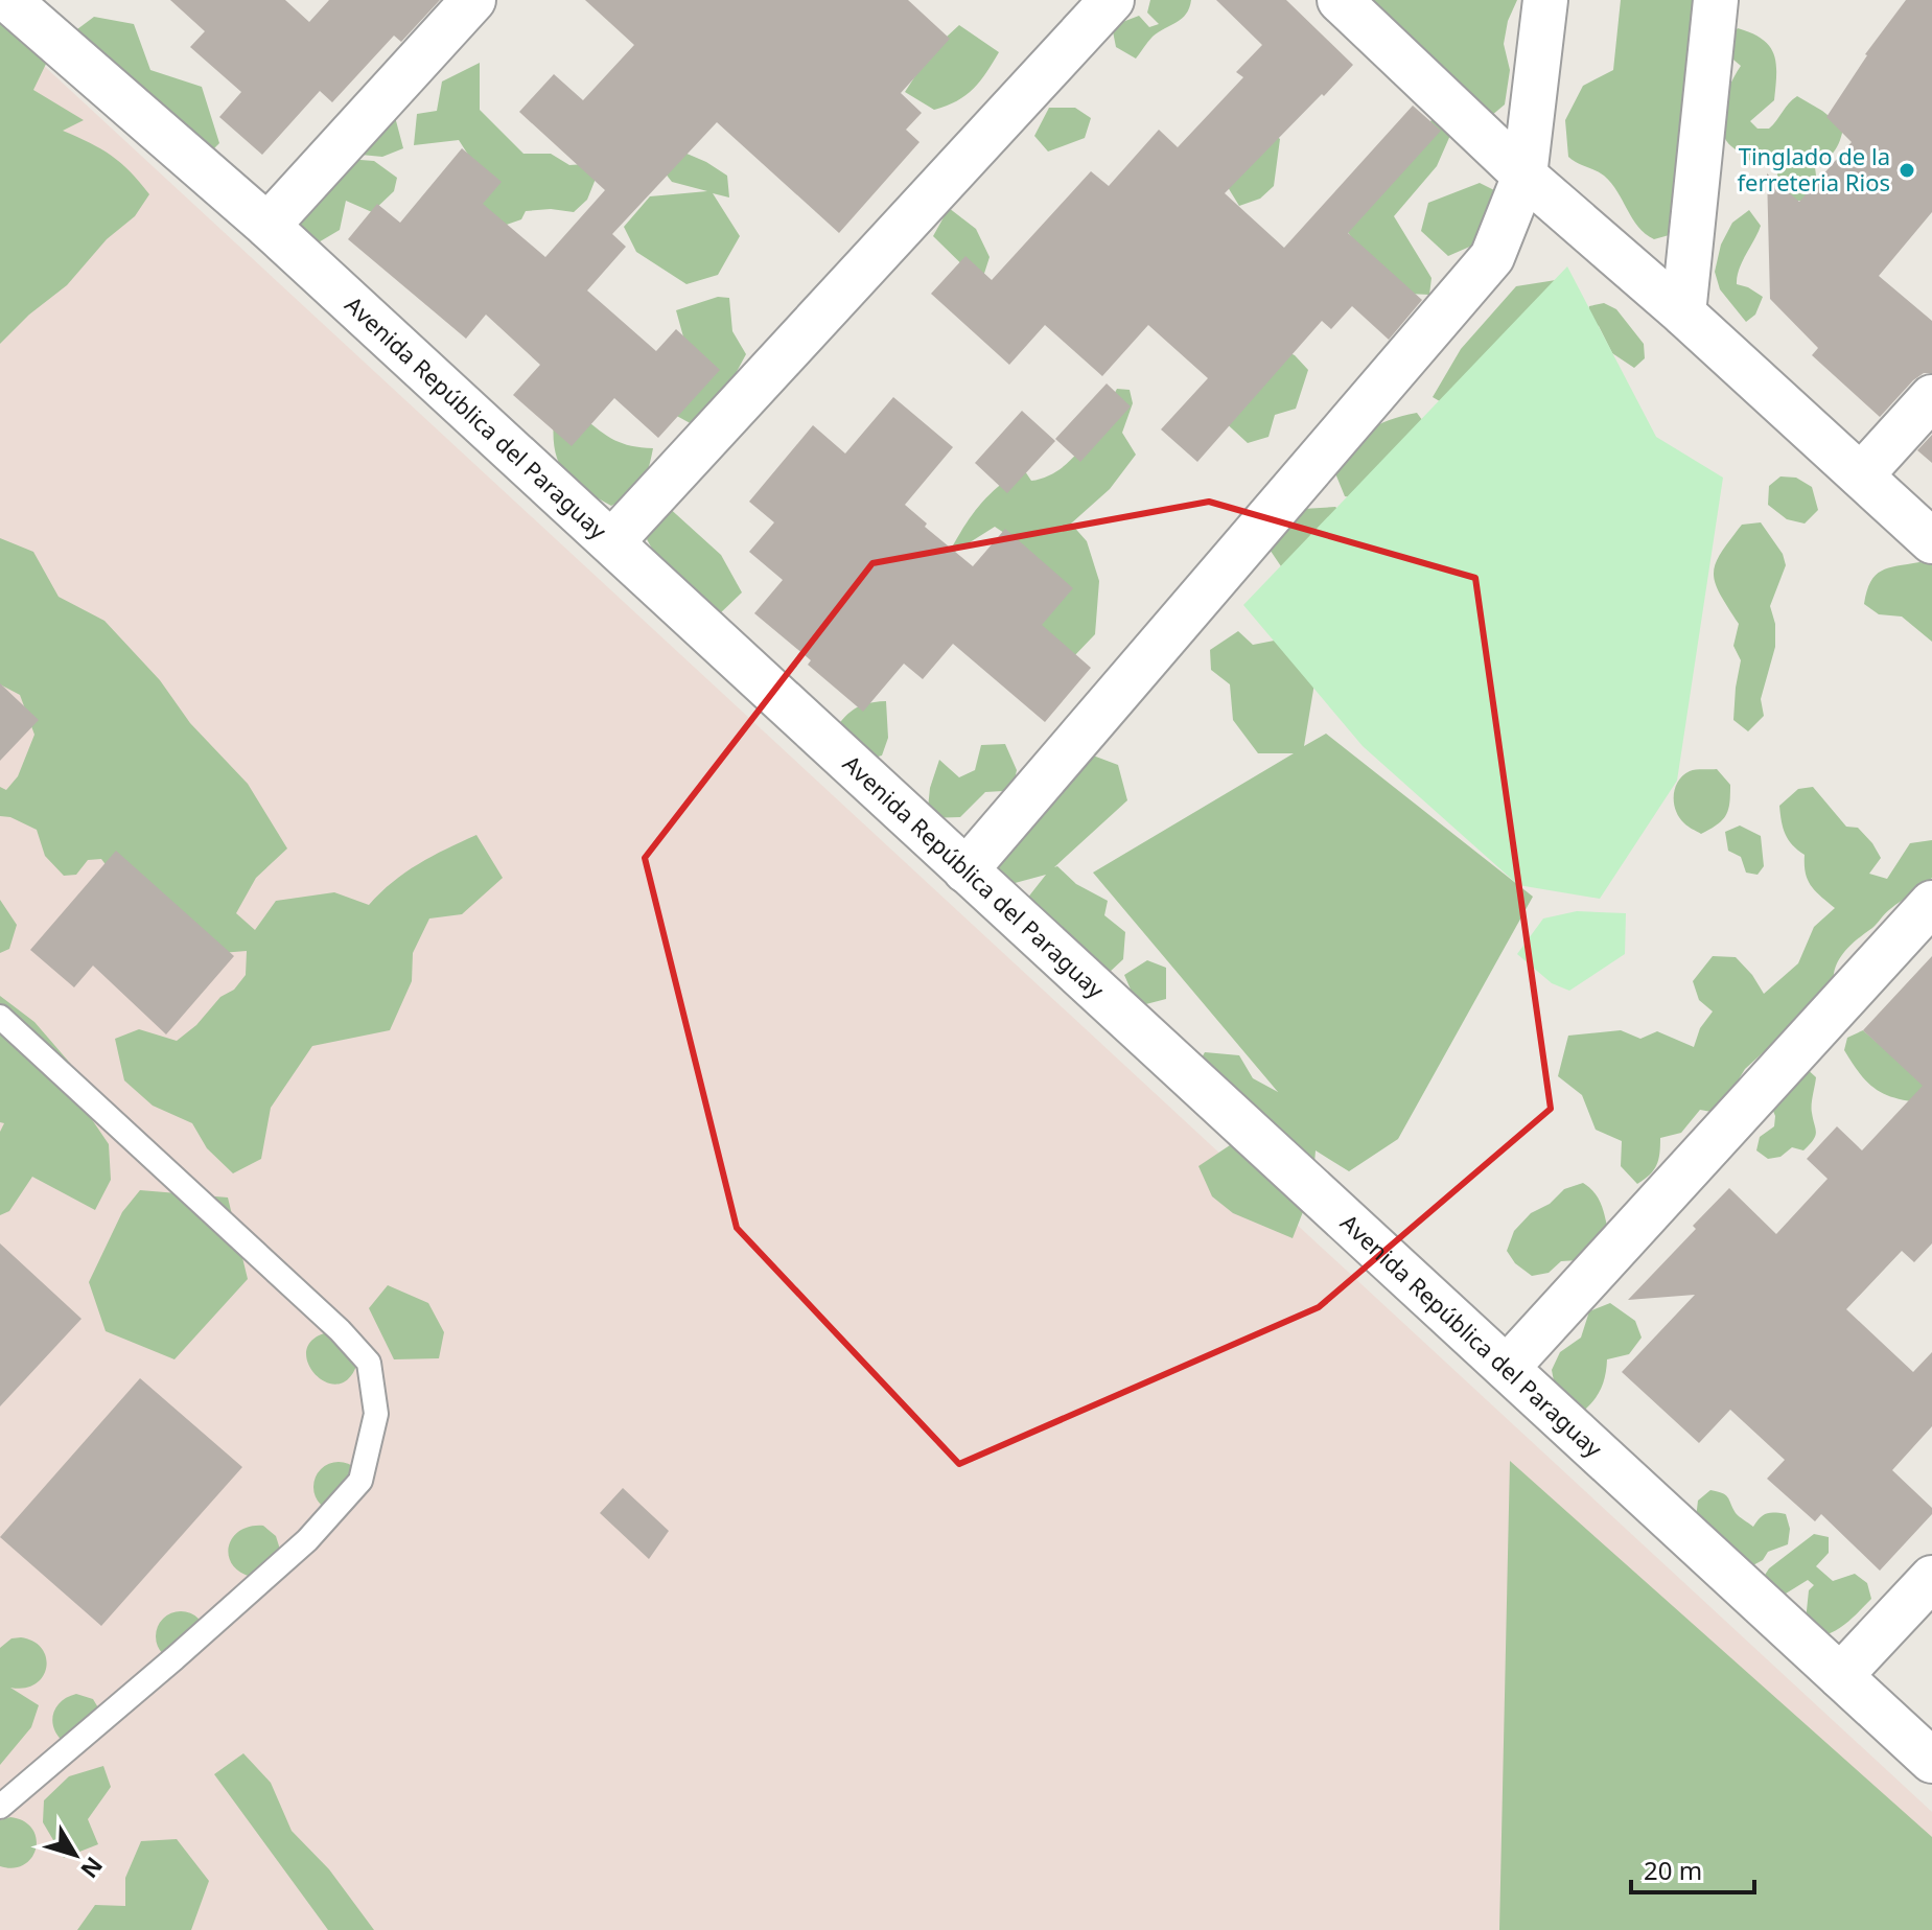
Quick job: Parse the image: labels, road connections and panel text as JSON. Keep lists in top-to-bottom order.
{
  "streets": {
    "street": ["Avenida República del Paraguay"]
  },
  "places": ["Tinglado de la ferreteria Rios"],
  "scale_bar": "20 m",
  "north": "bottom right"
}
